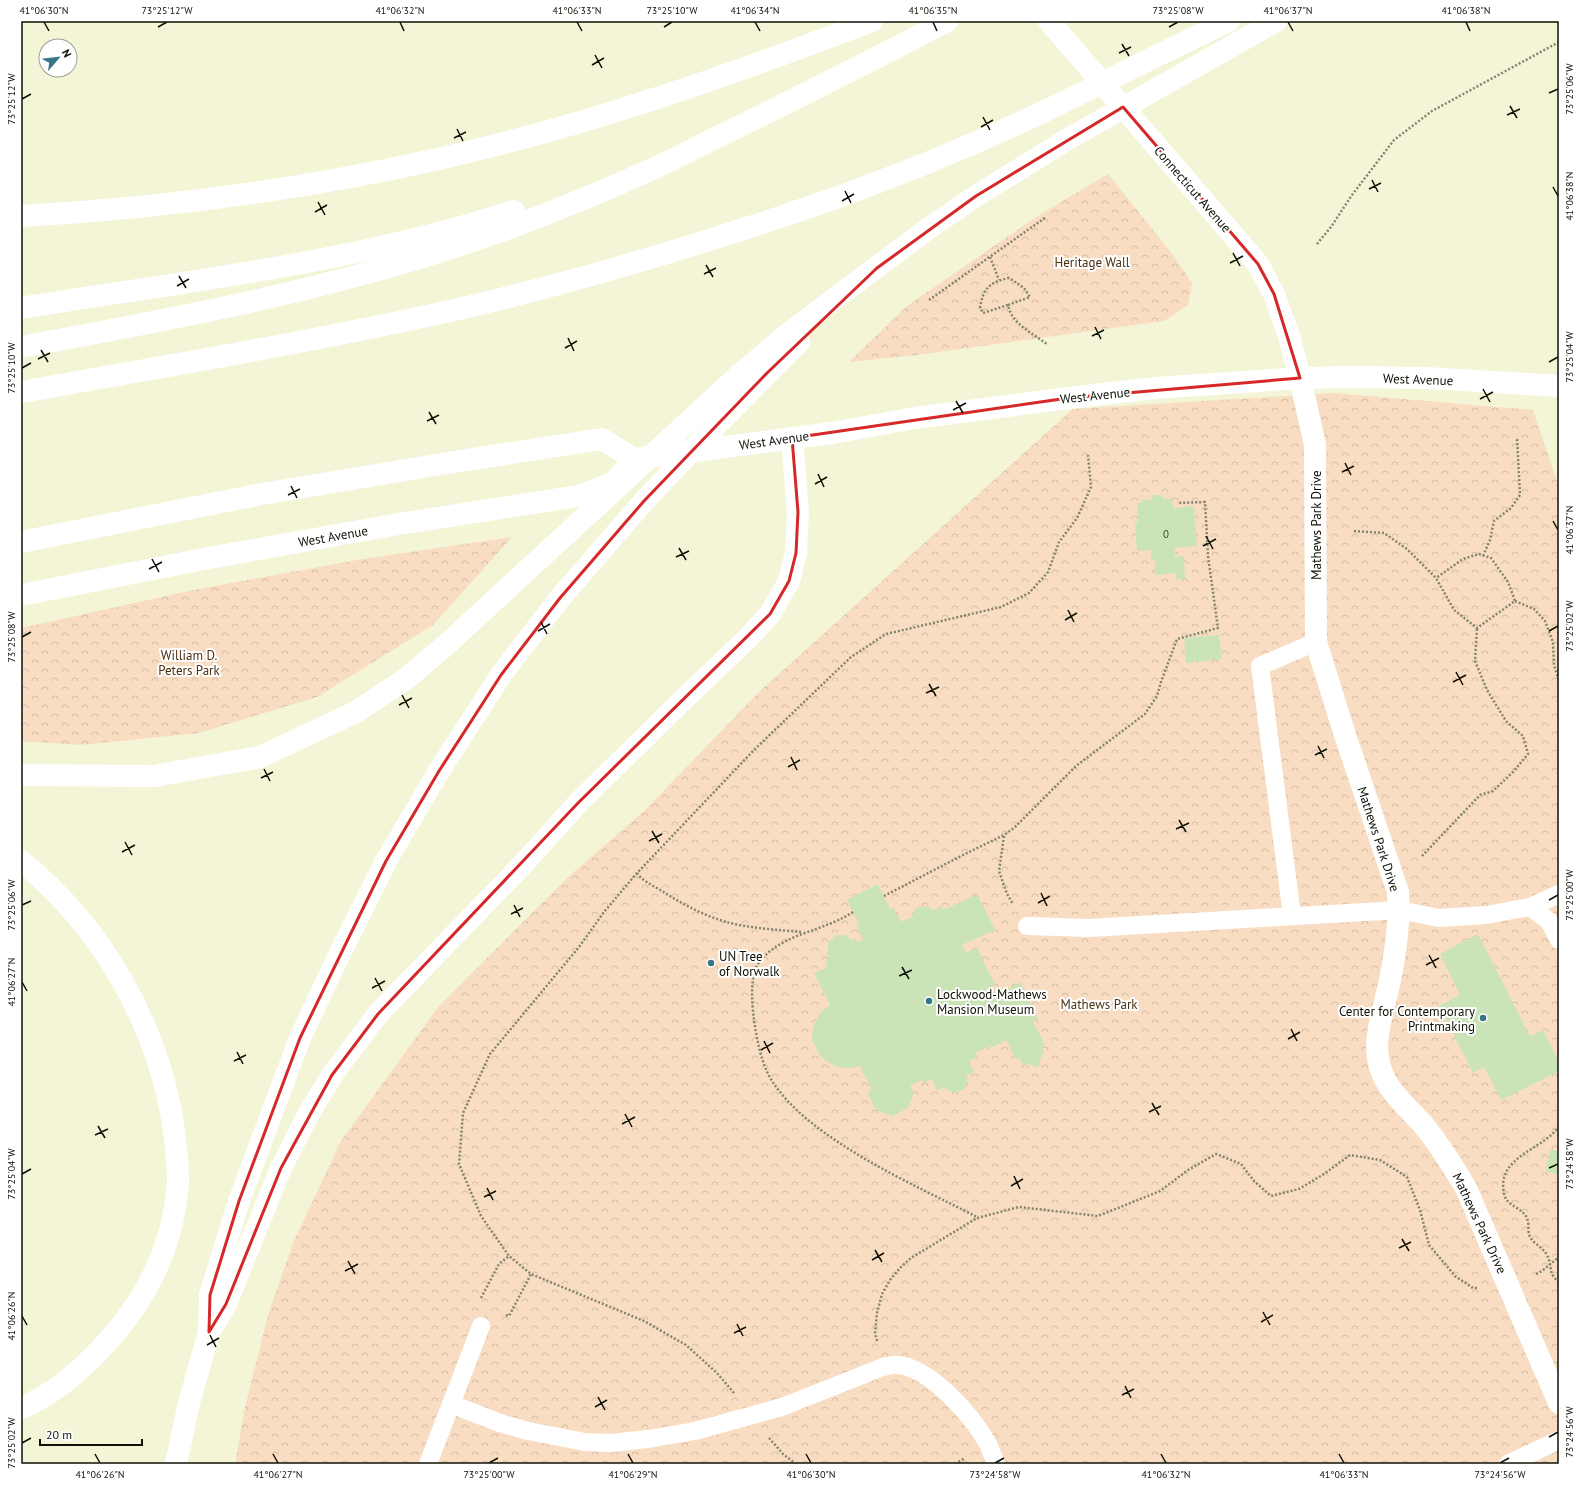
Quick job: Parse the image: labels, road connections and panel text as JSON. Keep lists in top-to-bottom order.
{
  "streets": {
    "main road": ["Connecticut Avenue", "West Avenue", "Mathews Park Drive"]
  },
  "crossings": [
    ["Connecticut Avenue", "West Avenue"],
    ["Connecticut Avenue", "Mathews Park Drive"],
    ["West Avenue", "Mathews Park Drive"]
  ],
  "parks": ["Heritage Wall", "William D. Peters Park", "Mathews Park"],
  "places": ["UN Tree of Norwalk", "Lockwood-Mathews Mansion Museum", "Center for Contemporary Printmaking"],
  "house_numbers": ["0"],
  "scale_bar": "20 m",
  "north": "top right",
  "coordinates": [
    "41°06'30\"N",
    "73°25'12\"W",
    "41°06'32\"N",
    "41°06'33\"N",
    "73°25'10\"W",
    "41°06'34\"N",
    "41°06'35\"N",
    "73°25'08\"W",
    "41°06'37\"N",
    "41°06'38\"N",
    "73°25'06\"W",
    "73°25'04\"W",
    "73°25'02\"W",
    "73°25'00\"W",
    "41°06'27\"N",
    "73°24'58\"W",
    "41°06'26\"N",
    "73°24'56\"W",
    "41°06'29\"N"
  ]
}
